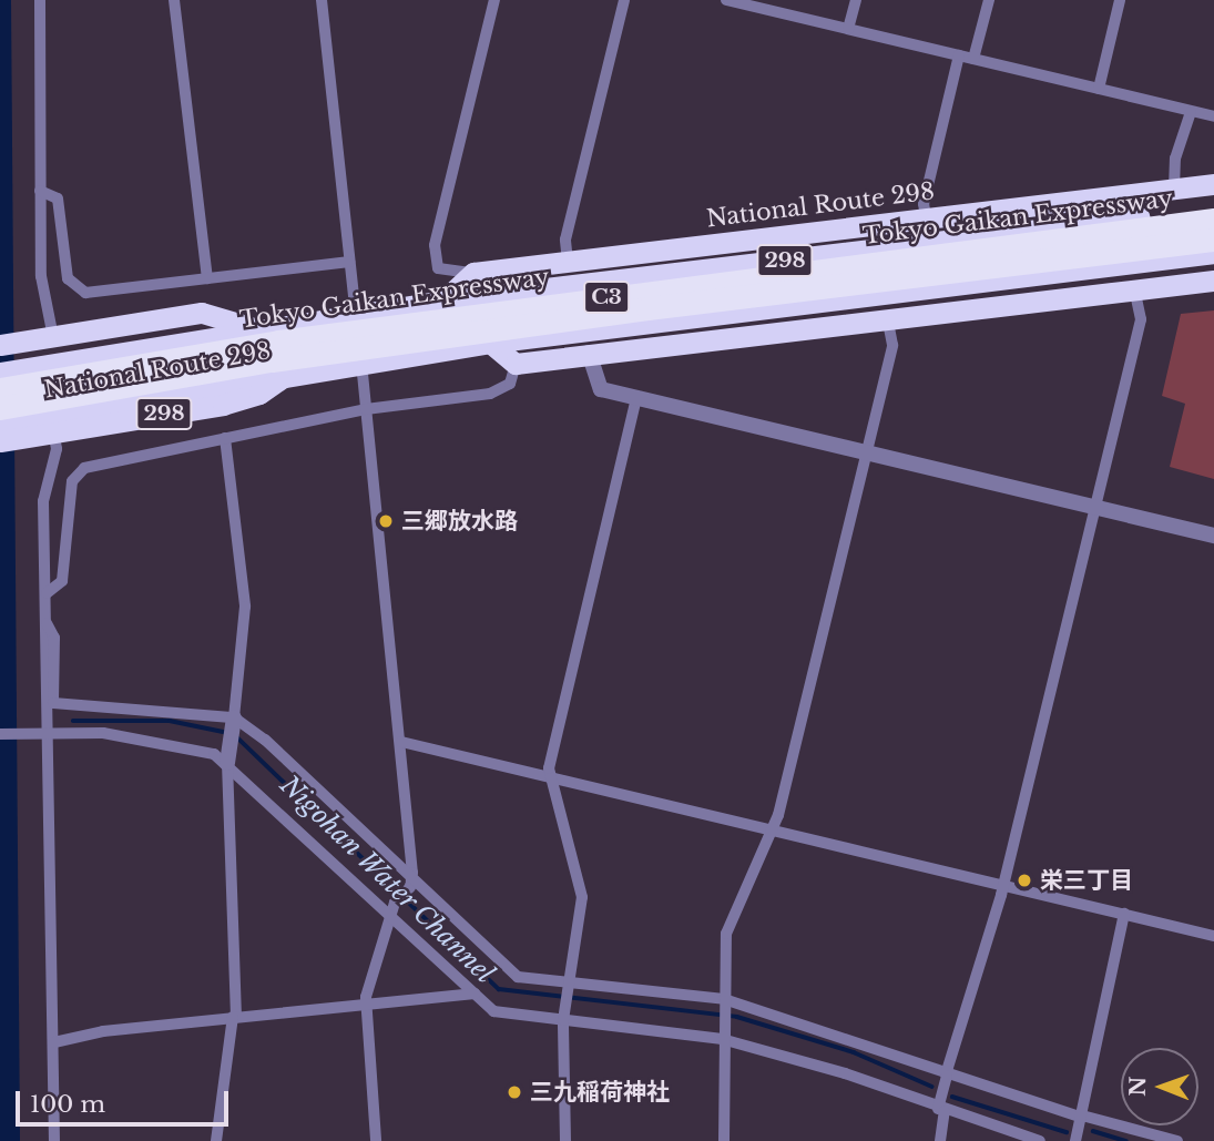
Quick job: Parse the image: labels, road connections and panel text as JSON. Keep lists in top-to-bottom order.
{
  "streets": {
    "highway": [
      "National Route 298",
      "Tokyo Gaikan Expressway",
      "298",
      "C3"
    ]
  },
  "crossings": [
    ["National Route 298", "298"]
  ],
  "water": ["Nigohan Water Channel"],
  "places": ["三郷放水路", "栄三丁目", "三九稲荷神社"],
  "scale_bar": "100 m",
  "north": "left"
}
